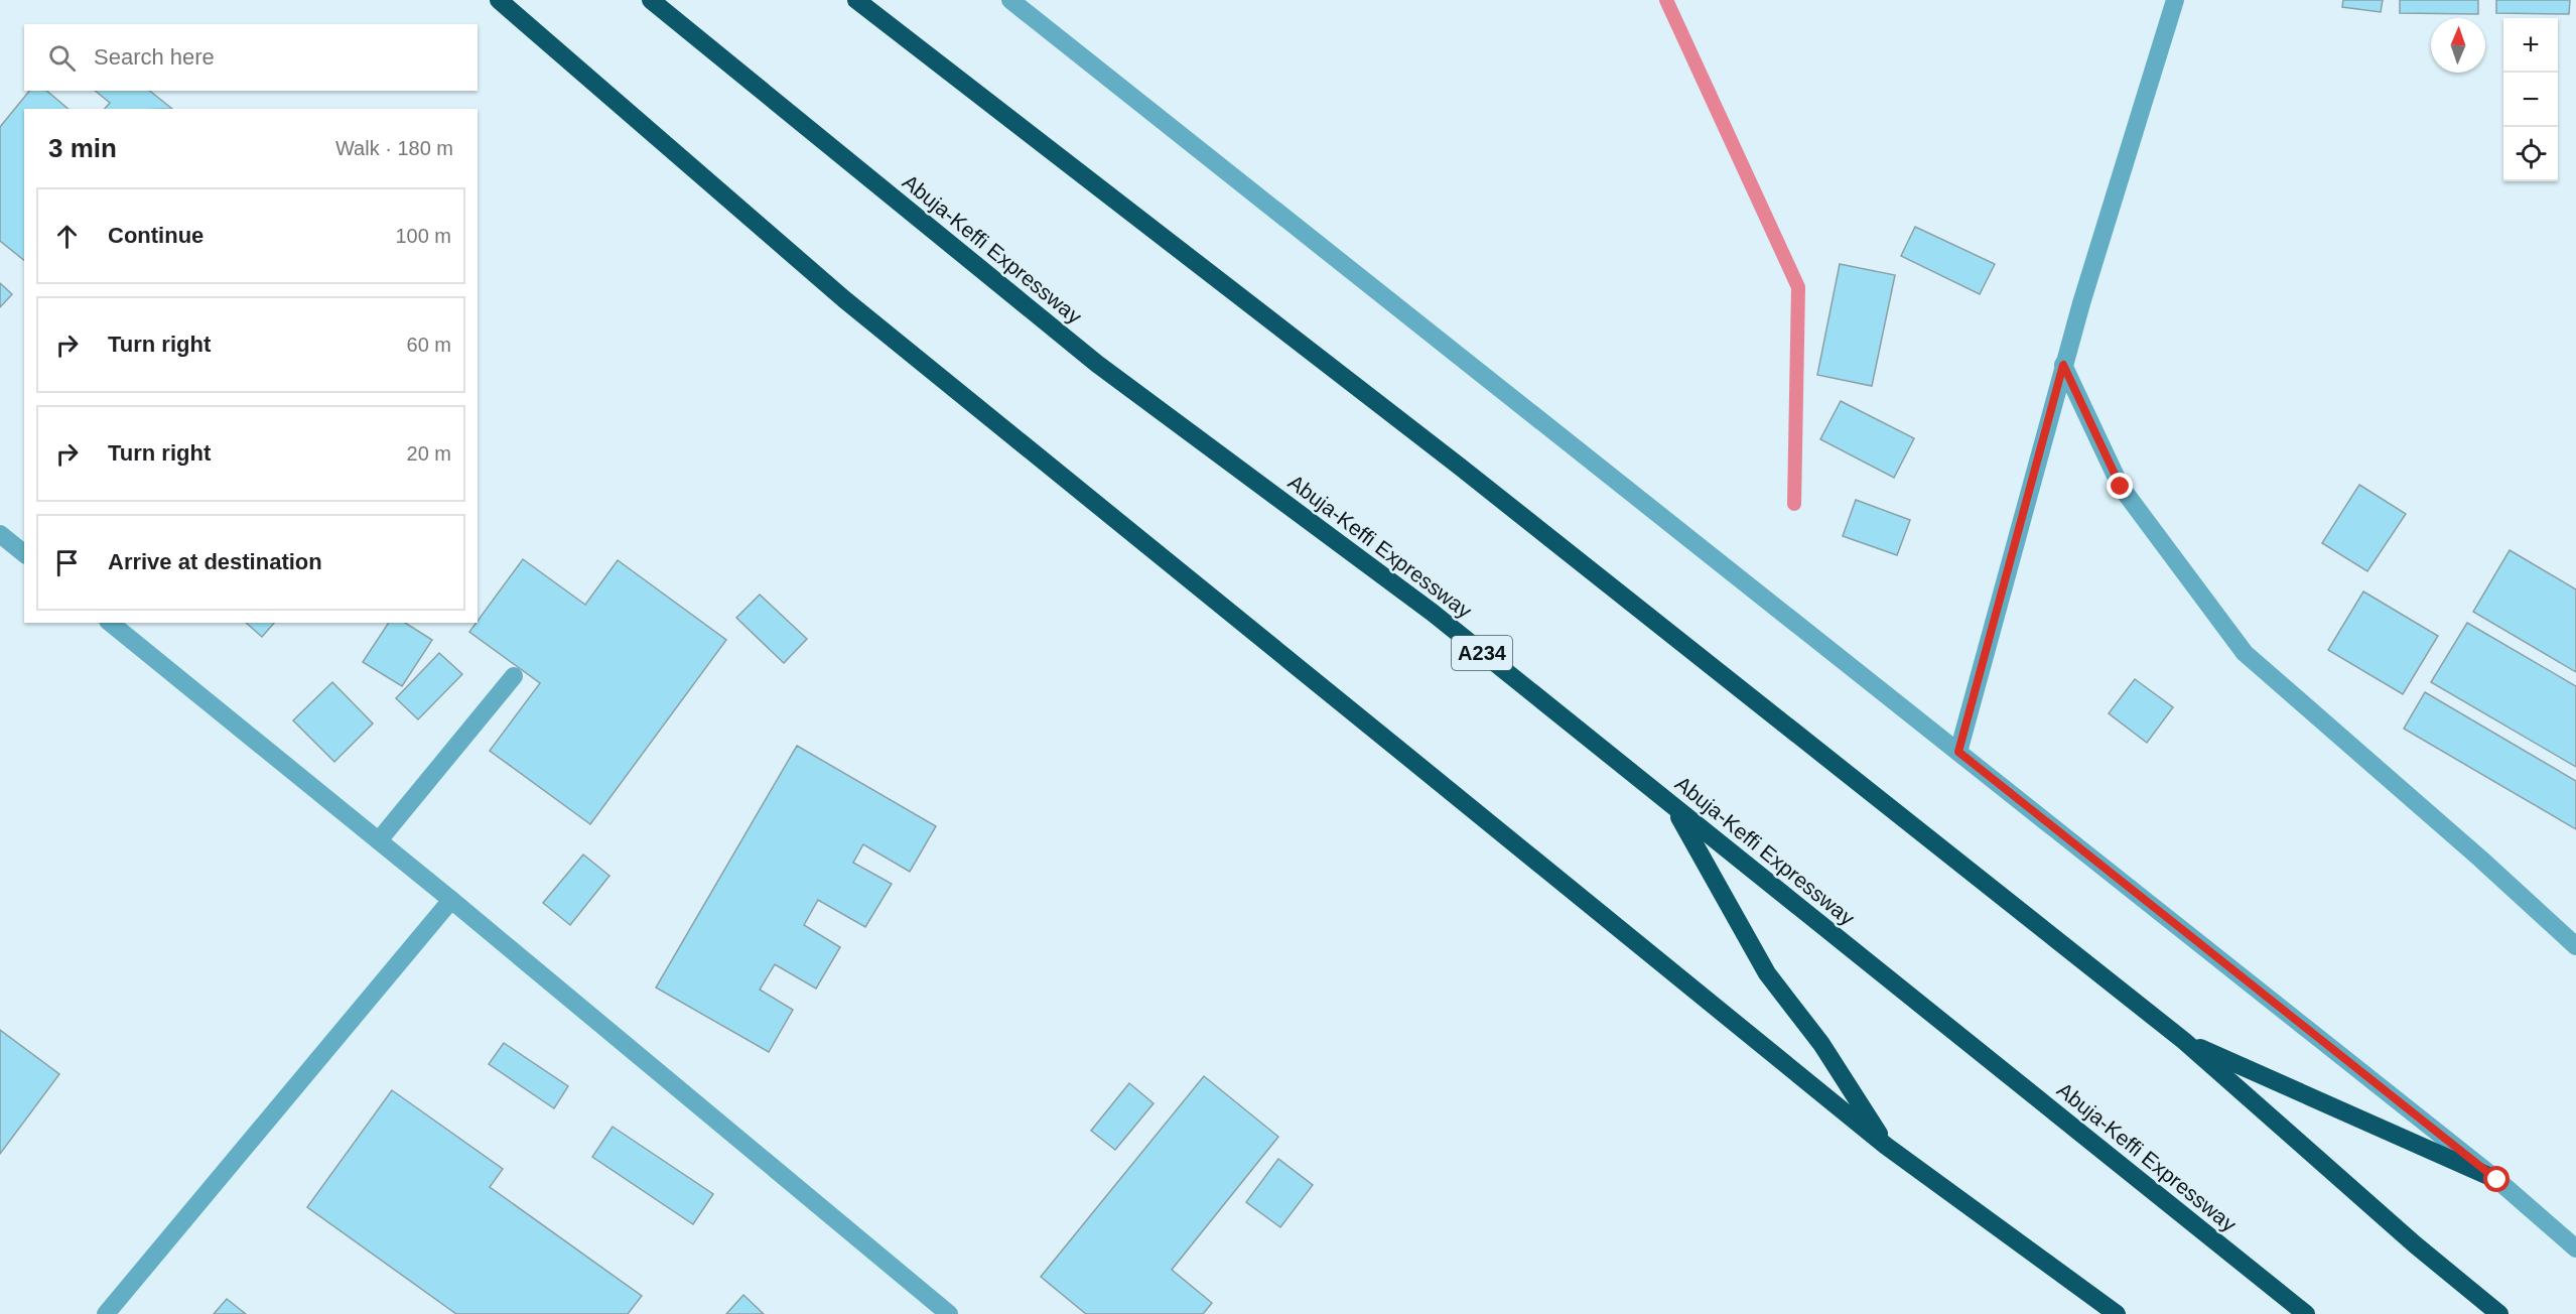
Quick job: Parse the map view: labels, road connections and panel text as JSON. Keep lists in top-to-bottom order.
{
  "streets": {
    "highway": ["Abuja-Keffi Expressway", "A234"]
  },
  "north": "top",
  "page": {
    "map_buttons": ["+", "−"],
    "search": "Search here",
    "heading": ["3 min", "Walk · 180 m"],
    "list": [
      ["Continue", "100 m"],
      ["Turn right", "60 m"],
      ["Turn right", "20 m"],
      "Arrive at destination"
    ]
  }
}
